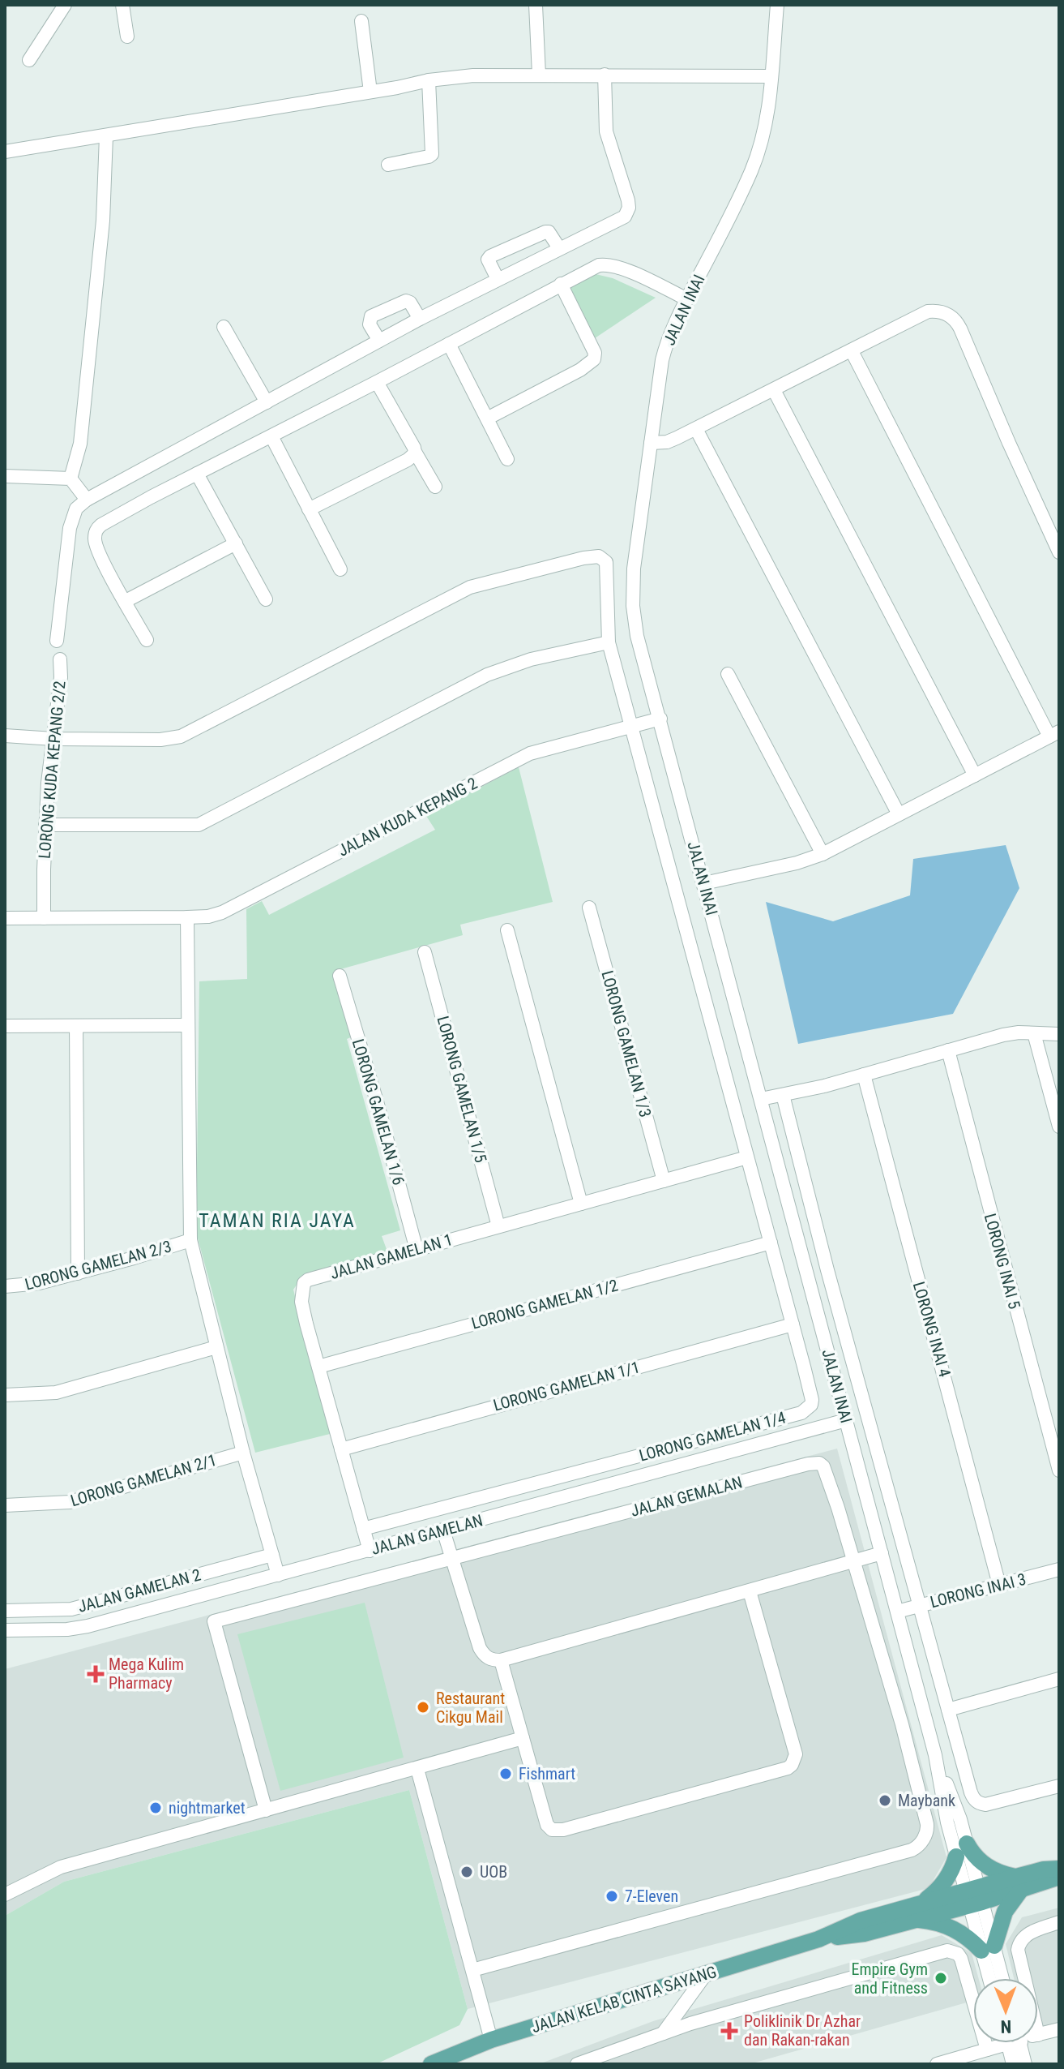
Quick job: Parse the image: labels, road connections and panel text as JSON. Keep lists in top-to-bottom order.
{
  "streets": {
    "main road": ["JALAN KELAB CINTA SAYANG"],
    "street": [
      "JALAN INAI",
      "LORONG KUDA KEPANG 2/2",
      "JALAN KUDA KEPANG 2",
      "LORONG GAMELAN 1/3",
      "LORONG GAMELAN 1/5",
      "LORONG GAMELAN 1/6",
      "JALAN GAMELAN 1",
      "LORONG INAI 5",
      "LORONG GAMELAN 2/3",
      "LORONG GAMELAN 1/2",
      "LORONG INAI 4",
      "LORONG GAMELAN 1/1",
      "LORONG GAMELAN 1/4",
      "LORONG GAMELAN 2/1",
      "JALAN GEMALAN",
      "JALAN GAMELAN",
      "JALAN GAMELAN 2",
      "LORONG INAI 3"
    ]
  },
  "crossings": [
    ["JALAN INAI", "JALAN KUDA KEPANG 2"],
    ["JALAN INAI", "JALAN GAMELAN"],
    ["JALAN INAI", "LORONG INAI 3"],
    ["JALAN INAI", "JALAN KELAB CINTA SAYANG"],
    ["LORONG KUDA KEPANG 2/2", "JALAN KUDA KEPANG 2"],
    ["LORONG KUDA KEPANG 2/2", "LORONG GAMELAN 1/4"],
    ["JALAN KUDA KEPANG 2", "LORONG GAMELAN 1/4"],
    ["LORONG GAMELAN 1/3", "JALAN GAMELAN 1"],
    ["LORONG GAMELAN 1/5", "JALAN GAMELAN 1"],
    ["LORONG GAMELAN 1/6", "JALAN GAMELAN 1"],
    ["JALAN GAMELAN 1", "LORONG GAMELAN 1/2"],
    ["JALAN GAMELAN 1", "LORONG GAMELAN 1/1"],
    ["JALAN GAMELAN 1", "LORONG GAMELAN 1/4"],
    ["JALAN GAMELAN 1", "JALAN GAMELAN"],
    ["LORONG GAMELAN 1/2", "LORONG GAMELAN 1/4"],
    ["LORONG INAI 4", "LORONG INAI 3"],
    ["LORONG GAMELAN 1/1", "LORONG GAMELAN 1/4"]
  ],
  "districts": ["TAMAN RIA JAYA"],
  "places": {
    "health": ["Mega Kulim Pharmacy", "Poliklinik Dr Azhar dan Rakan-rakan"],
    "other": [
      "Restaurant Cikgu Mail",
      "Fishmart",
      "Maybank",
      "nightmarket",
      "UOB",
      "7-Eleven",
      "Empire Gym and Fitness"
    ]
  },
  "north": "bottom"
}
